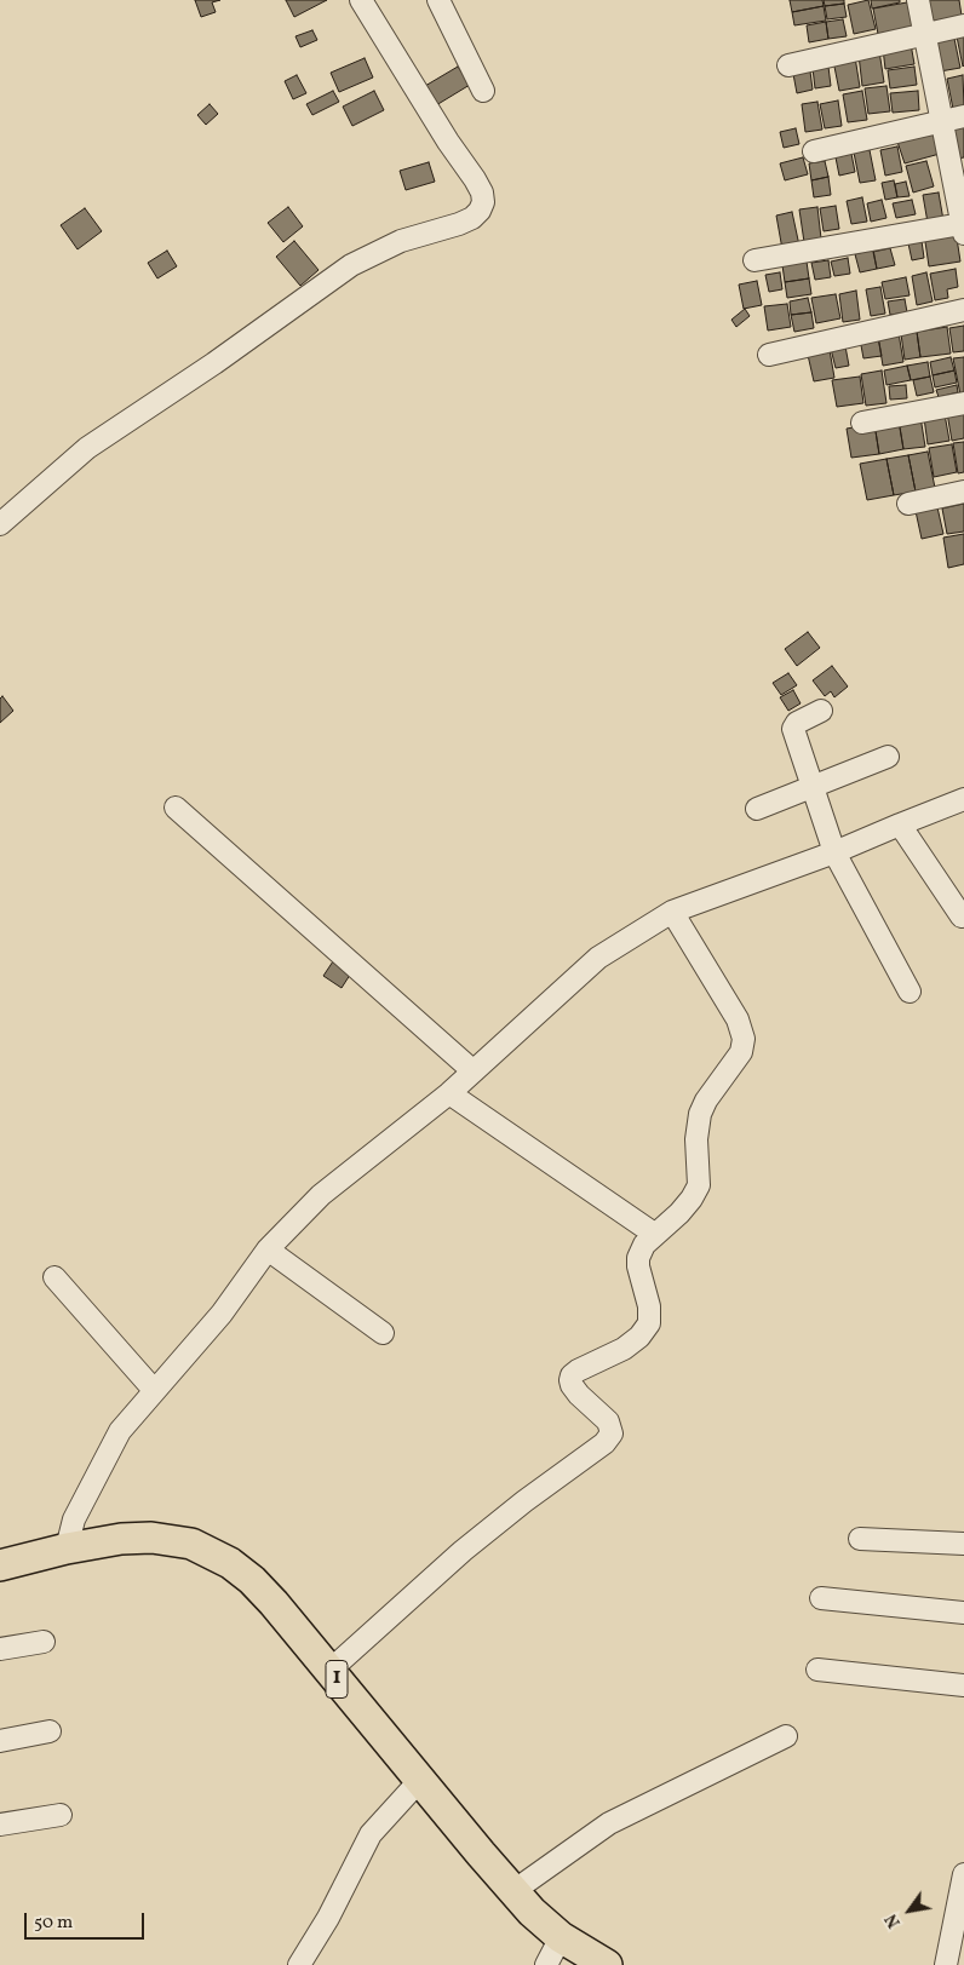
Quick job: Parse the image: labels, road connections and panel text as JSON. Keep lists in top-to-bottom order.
{
  "streets": {
    "highway": ["1"]
  },
  "scale_bar": "50 m",
  "north": "bottom left"
}
